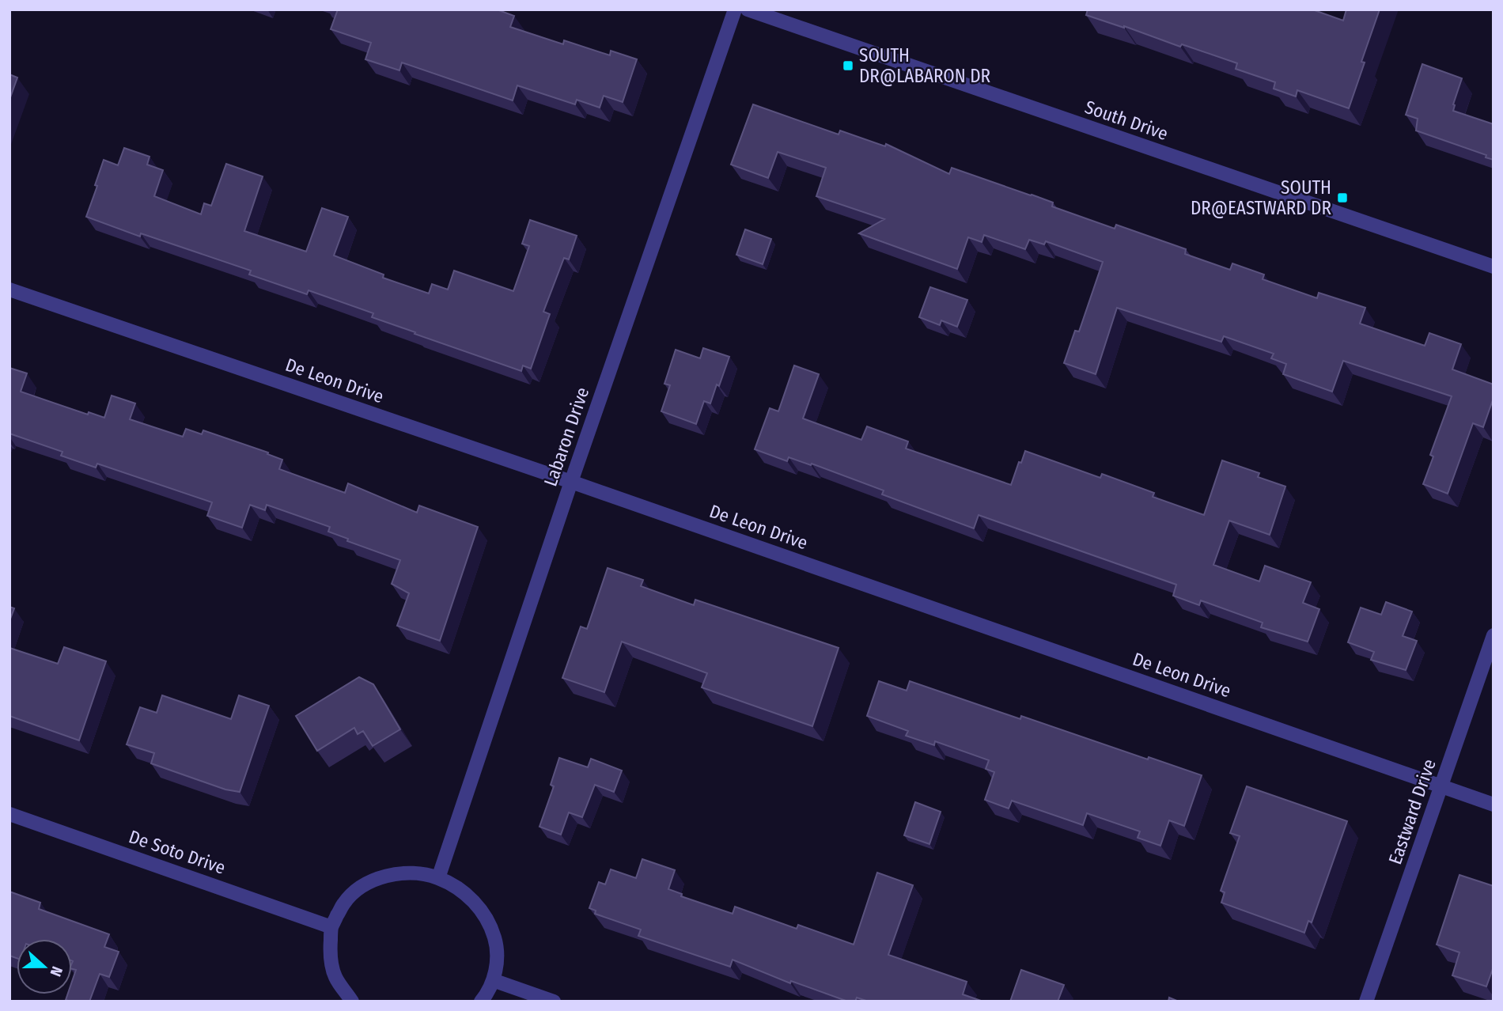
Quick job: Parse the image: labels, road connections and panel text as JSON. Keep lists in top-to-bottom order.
{
  "streets": {
    "street": [
      "South Drive",
      "De Leon Drive",
      "Labaron Drive",
      "Eastward Drive",
      "De Soto Drive"
    ]
  },
  "crossings": [
    ["De Leon Drive", "Labaron Drive"],
    ["De Leon Drive", "Eastward Drive"]
  ],
  "places": {
    "transit": ["SOUTH DR@LABARON DR", "SOUTH DR@EASTWARD DR"]
  },
  "north": "right"
}
